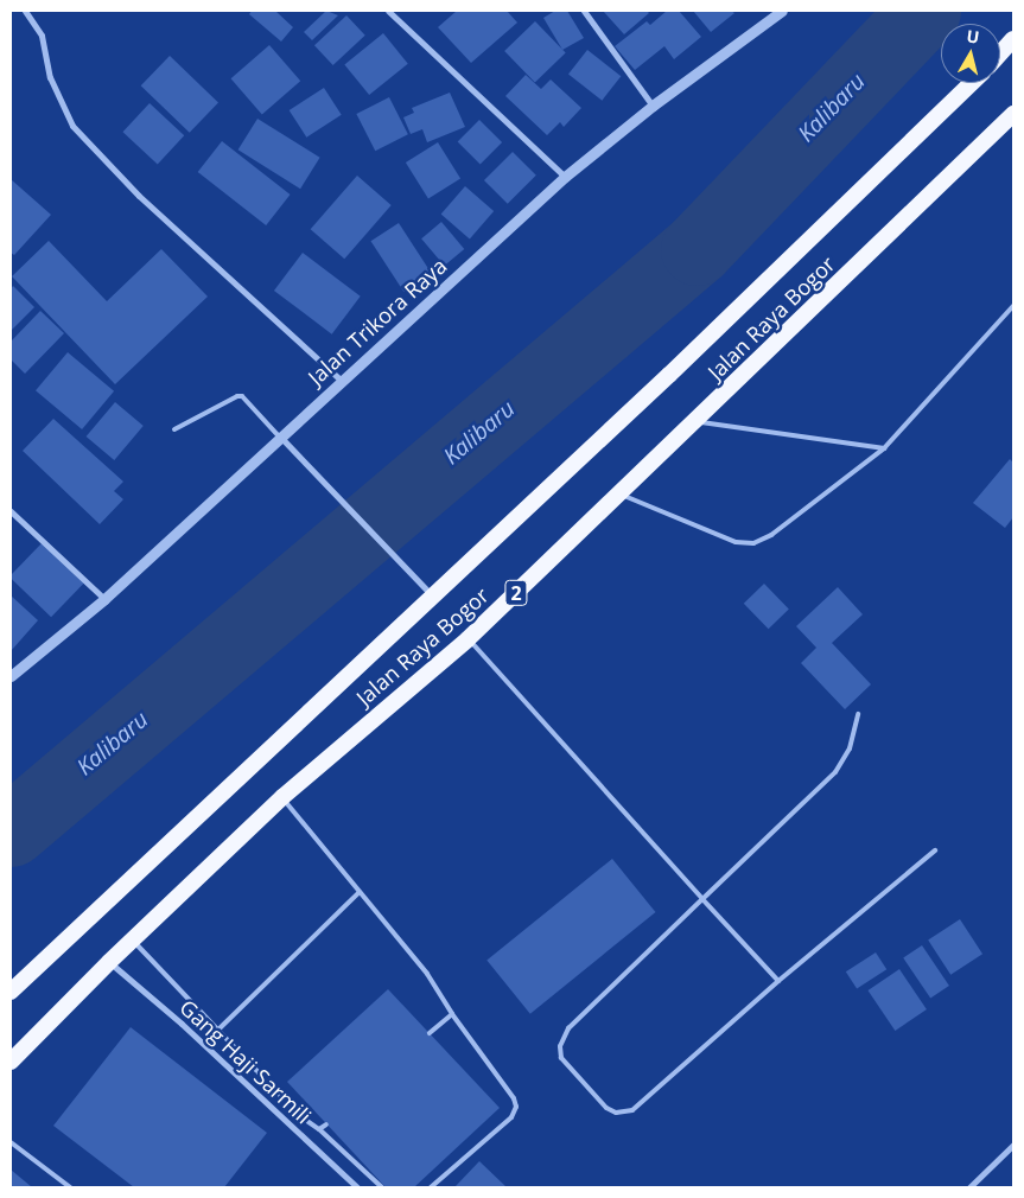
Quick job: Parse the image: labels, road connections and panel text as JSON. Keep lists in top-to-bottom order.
{
  "streets": {
    "highway": ["Jalan Raya Bogor", "2"],
    "street": ["Jalan Trikora Raya", "Gang Haji Sarmili"]
  },
  "crossings": [
    ["Jalan Raya Bogor", "Gang Haji Sarmili"]
  ],
  "water": ["Kalibaru"],
  "north": "top"
}
